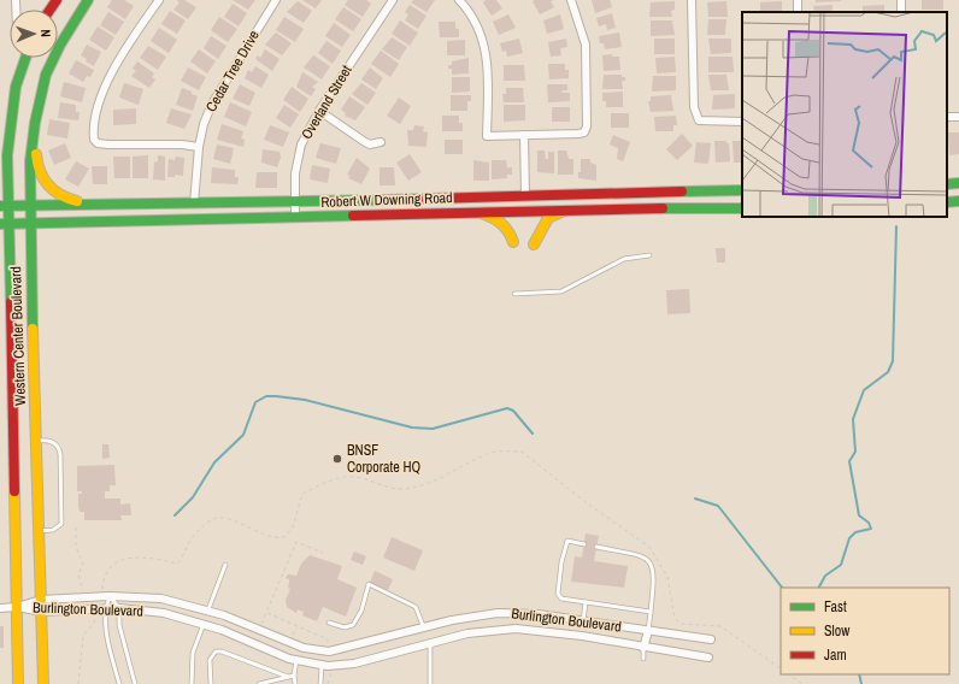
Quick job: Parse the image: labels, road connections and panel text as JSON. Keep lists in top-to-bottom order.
{
  "streets": {
    "main road": ["Robert W Downing Road", "Western Center Boulevard"],
    "street": ["Cedar Tree Drive", "Overland Street", "Burlington Boulevard"]
  },
  "crossings": [
    ["Cedar Tree Drive", "Robert W Downing Road"],
    ["Overland Street", "Robert W Downing Road"],
    ["Robert W Downing Road", "Western Center Boulevard"],
    ["Western Center Boulevard", "Burlington Boulevard"]
  ],
  "places": ["BNSF Corporate HQ"],
  "legend": ["Fast", "Slow", "Jam"],
  "north": "right"
}
